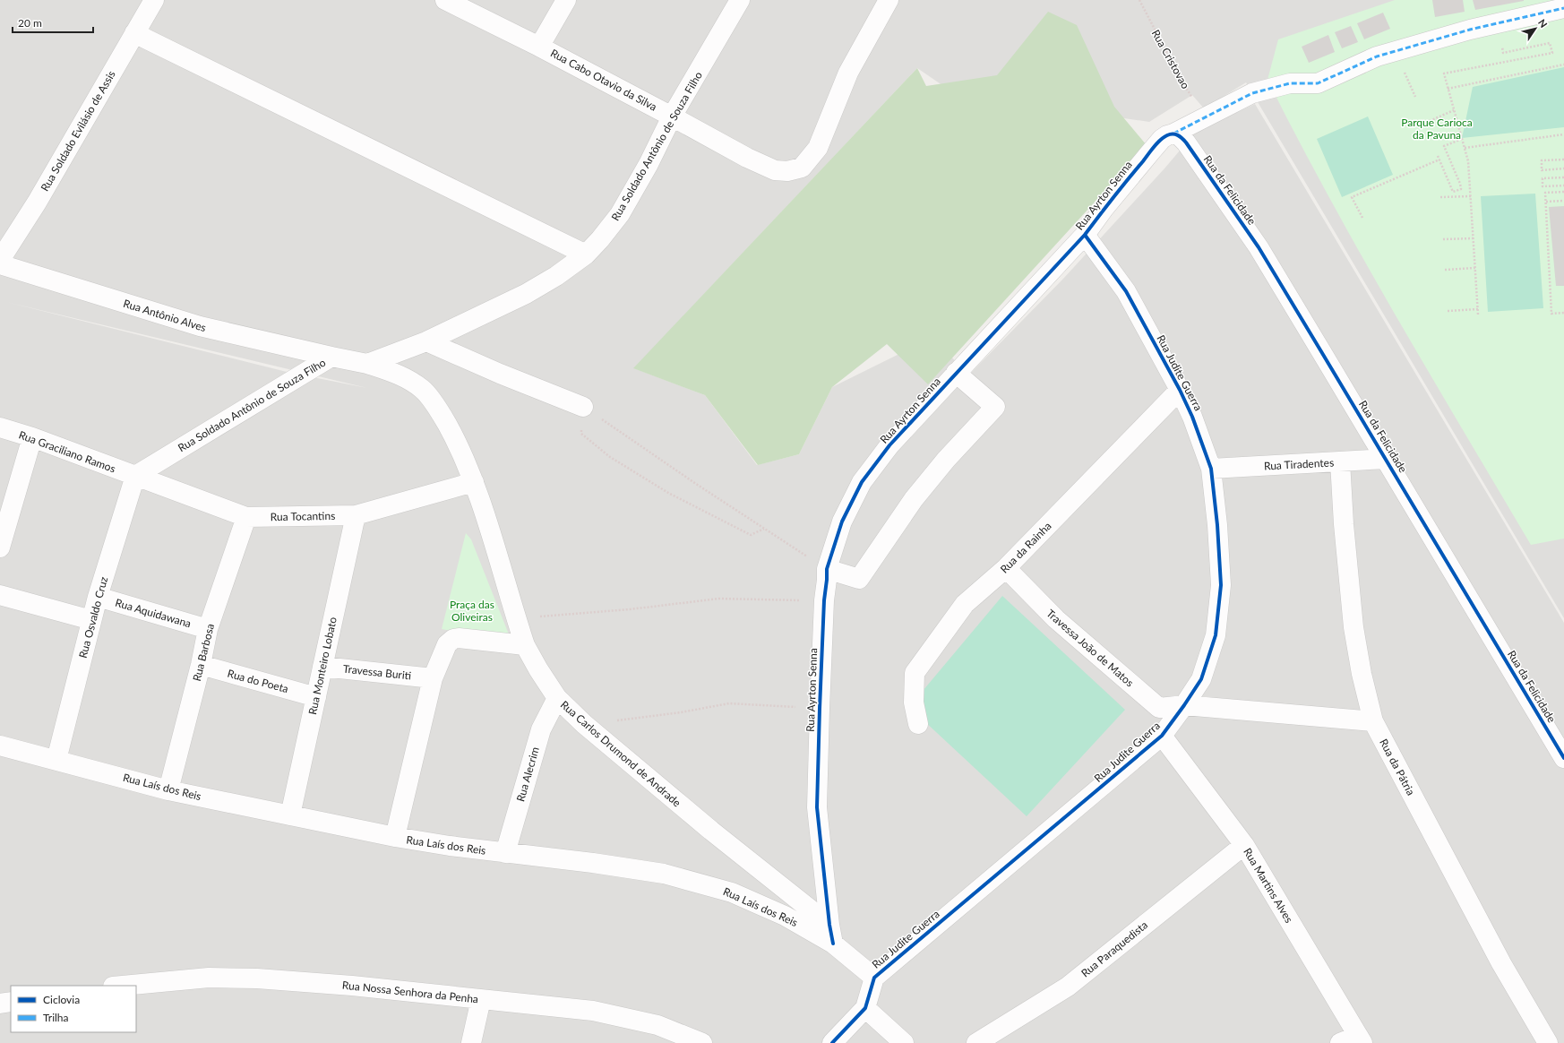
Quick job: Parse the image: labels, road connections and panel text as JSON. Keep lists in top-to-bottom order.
{
  "streets": {
    "street": [
      "Rua Cabo Otavio da Silva",
      "Rua Soldado Evilásio de Assis",
      "Rua Soldado Antônio de Souza Filho",
      "Rua da Felicidade",
      "Rua Ayrton Senna",
      "Rua Antônio Alves",
      "Rua Judite Guerra",
      "Rua Graciliano Ramos",
      "Rua Tiradentes",
      "Rua Tocantins",
      "Rua da Rainha",
      "Rua Aquidawana",
      "Rua Osvaldo Cruz",
      "Travessa João de Matos",
      "Rua Barbosa",
      "Rua Monteiro Lobato",
      "Travessa Buriti",
      "Rua do Poeta",
      "Rua Carlos Drumond de Andrade",
      "Rua da Pátria",
      "Rua Alecrim",
      "Rua Laís dos Reis",
      "Rua Martins Alves",
      "Rua Paraquedista",
      "Rua Nossa Senhora da Penha"
    ],
    "path": ["Rua Cristovao"]
  },
  "crossings": [
    ["Rua Cristovao", "Rua Ayrton Senna"],
    ["Rua Cabo Otavio da Silva", "Rua Soldado Antônio de Souza Filho"],
    ["Rua Soldado Antônio de Souza Filho", "Rua Antônio Alves"],
    ["Rua Soldado Antônio de Souza Filho", "Rua Graciliano Ramos"],
    ["Rua Soldado Antônio de Souza Filho", "Rua Tocantins"],
    ["Rua Soldado Antônio de Souza Filho", "Rua Osvaldo Cruz"],
    ["Rua Soldado Antônio de Souza Filho", "Rua Carlos Drumond de Andrade"],
    ["Rua da Felicidade", "Rua Ayrton Senna"],
    ["Rua da Felicidade", "Rua Tiradentes"],
    ["Rua Ayrton Senna", "Rua Judite Guerra"],
    ["Rua Ayrton Senna", "Rua Carlos Drumond de Andrade"],
    ["Rua Ayrton Senna", "Rua Laís dos Reis"],
    ["Rua Judite Guerra", "Rua Tiradentes"],
    ["Rua Judite Guerra", "Rua da Rainha"],
    ["Rua Judite Guerra", "Travessa João de Matos"],
    ["Rua Judite Guerra", "Rua Laís dos Reis"],
    ["Rua Judite Guerra", "Rua Martins Alves"],
    ["Rua Graciliano Ramos", "Rua Tocantins"],
    ["Rua Graciliano Ramos", "Rua Osvaldo Cruz"],
    ["Rua Tiradentes", "Rua da Pátria"],
    ["Rua Tocantins", "Rua Osvaldo Cruz"],
    ["Rua Tocantins", "Rua Barbosa"],
    ["Rua Tocantins", "Rua Monteiro Lobato"],
    ["Rua Tocantins", "Rua Carlos Drumond de Andrade"],
    ["Rua da Rainha", "Travessa João de Matos"],
    ["Rua Aquidawana", "Rua Osvaldo Cruz"],
    ["Rua Aquidawana", "Rua Barbosa"],
    ["Rua Osvaldo Cruz", "Rua Laís dos Reis"],
    ["Travessa João de Matos", "Rua da Pátria"],
    ["Rua Barbosa", "Rua do Poeta"],
    ["Rua Barbosa", "Rua Laís dos Reis"],
    ["Rua Monteiro Lobato", "Travessa Buriti"],
    ["Rua Monteiro Lobato", "Rua do Poeta"],
    ["Rua Monteiro Lobato", "Rua Laís dos Reis"],
    ["Rua Carlos Drumond de Andrade", "Rua Alecrim"],
    ["Rua Alecrim", "Rua Laís dos Reis"],
    ["Rua Martins Alves", "Rua Paraquedista"]
  ],
  "parks": ["Parque Carioca da Pavuna", "Praça das Oliveiras"],
  "legend": ["Ciclovia", "Trilha"],
  "scale_bar": "20 m",
  "north": "top right"
}
